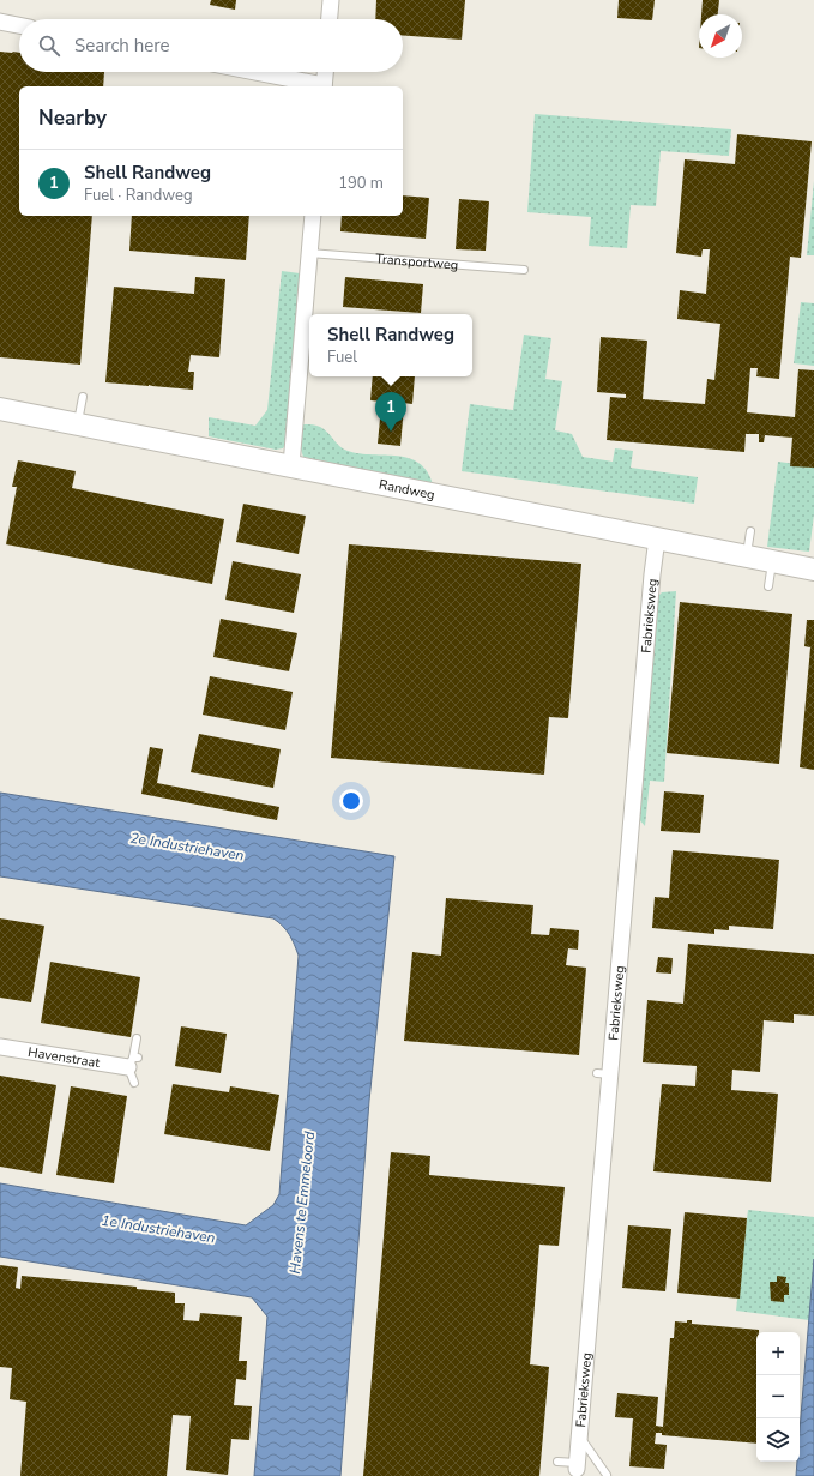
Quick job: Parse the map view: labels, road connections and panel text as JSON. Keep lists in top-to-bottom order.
{
  "streets": {
    "street": ["Randweg", "Fabrieksweg", "Havenstraat"],
    "lane": ["Transportweg"]
  },
  "crossings": [
    ["Randweg", "Fabrieksweg"]
  ],
  "water": ["2e Industriehaven", "Havens te Emmeloord", "1e Industriehaven"],
  "north": "bottom left",
  "page": {
    "search": "Search here",
    "heading": "Nearby",
    "list": [
      {
        "mark": "1",
        "name": "Shell Randweg",
        "note": "Fuel · Randweg",
        "value": "190 m"
      }
    ],
    "popup": ["Shell Randweg", "Fuel"],
    "pins": "1",
    "map_buttons": ["+", "−"]
  }
}
